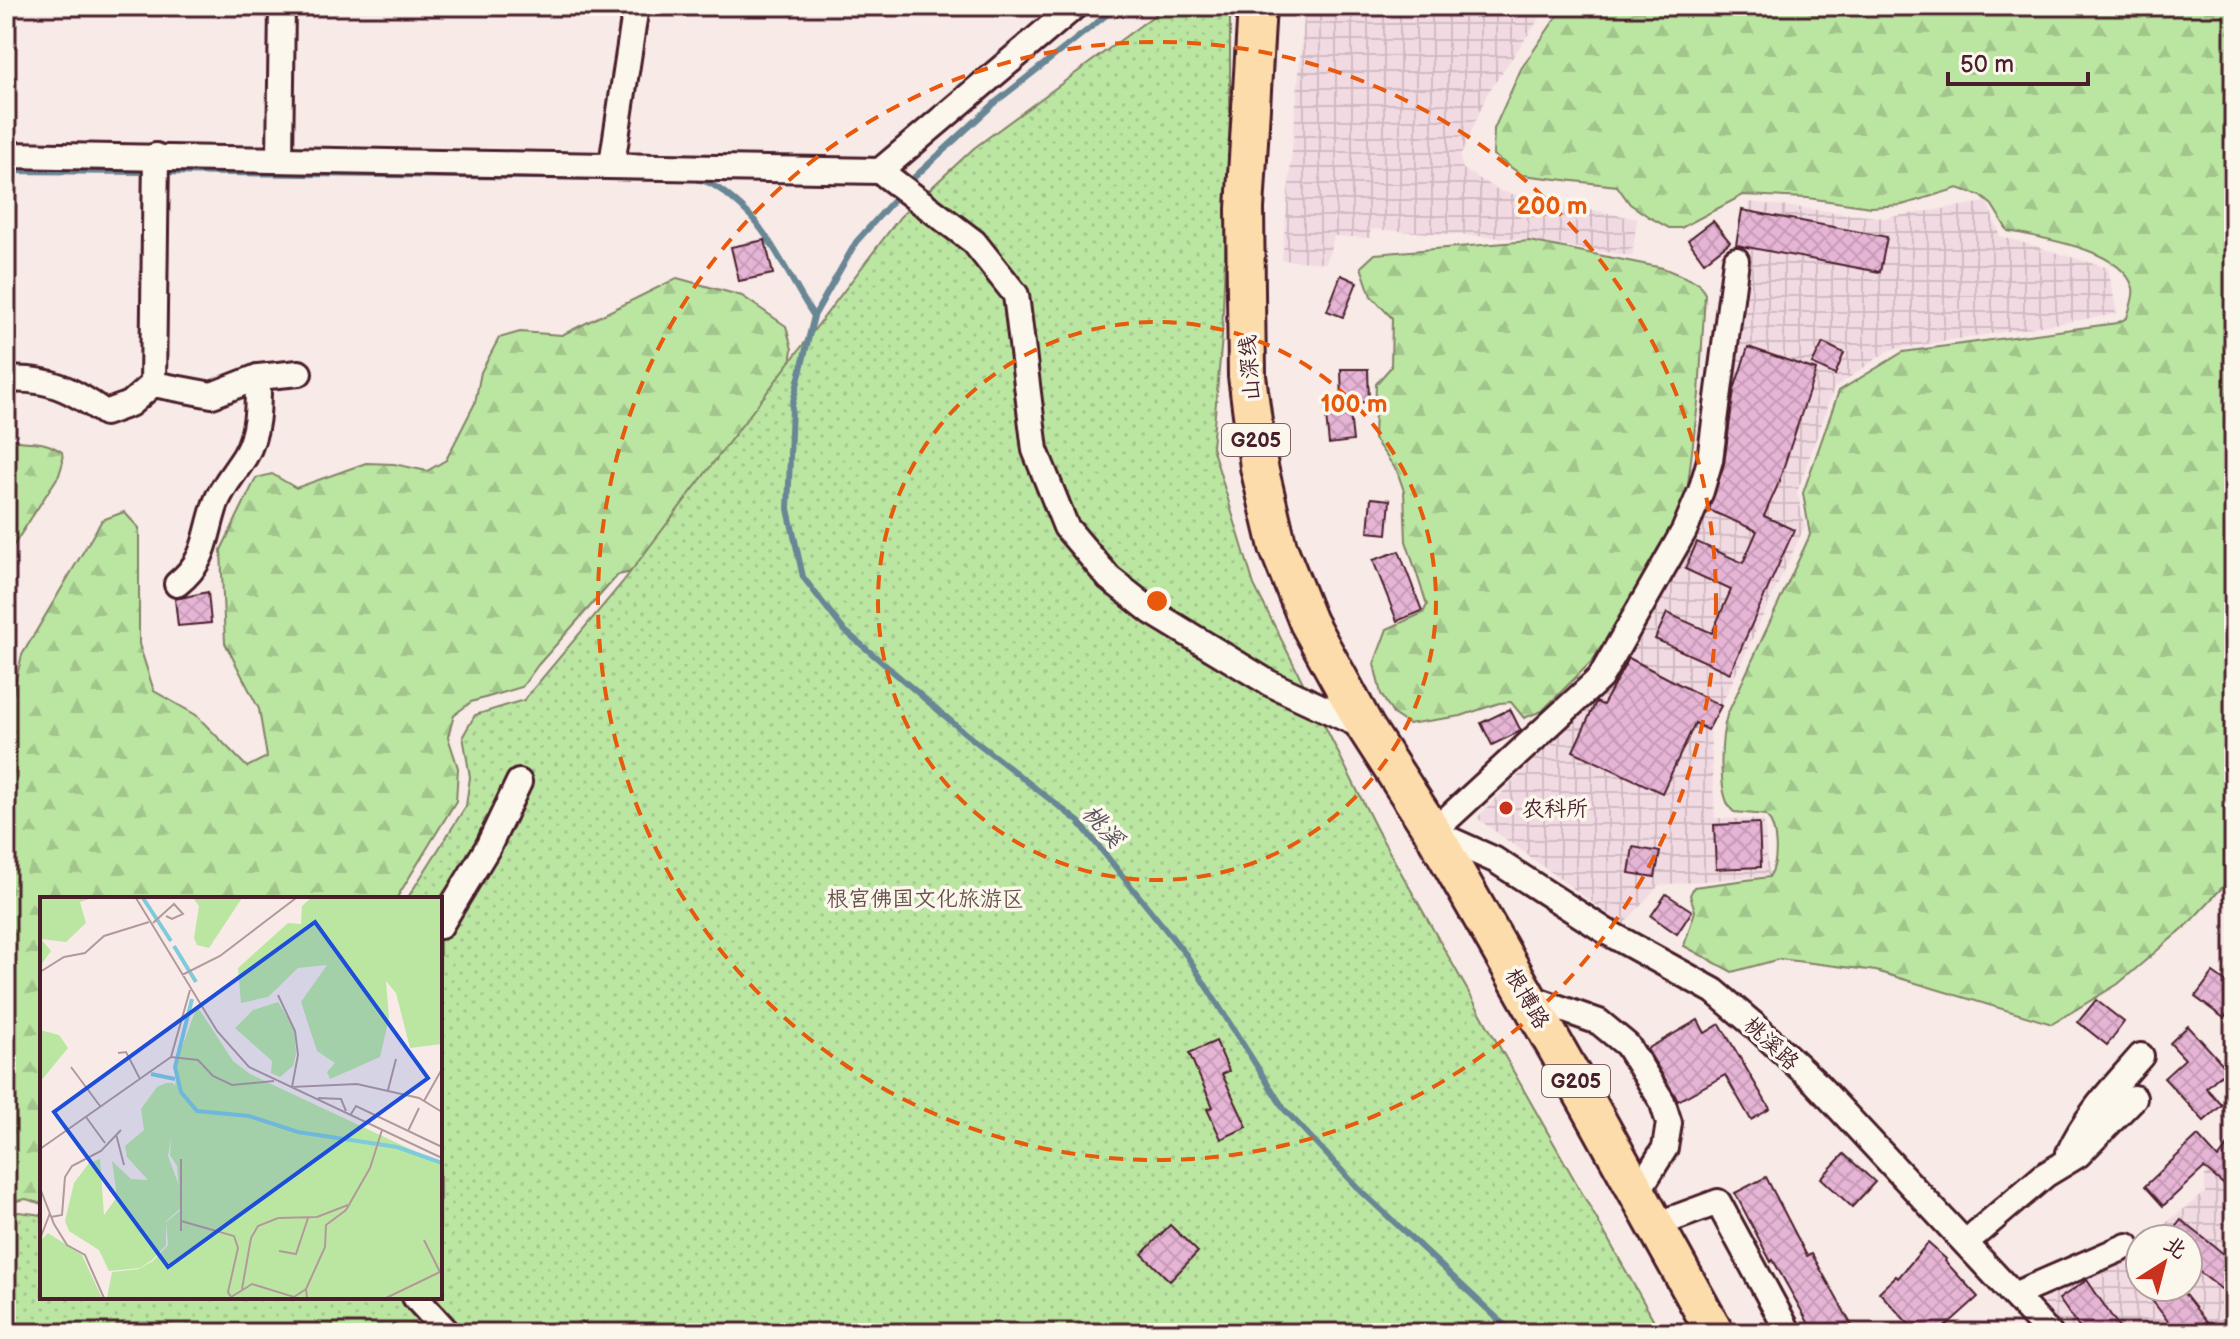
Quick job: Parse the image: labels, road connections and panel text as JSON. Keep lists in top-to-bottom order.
{
  "streets": {
    "highway": ["山深线", "G205", "根博路"],
    "street": ["桃溪路"]
  },
  "crossings": [
    ["山深线", "根博路"],
    ["山深线", "桃溪路"],
    ["根博路", "桃溪路"]
  ],
  "water": ["桃溪"],
  "parks": ["根宫佛国文化旅游区"],
  "places": ["农科所"],
  "scale_bar": "50 m",
  "north": "top right",
  "rings": ["200 m", "100 m"]
}
